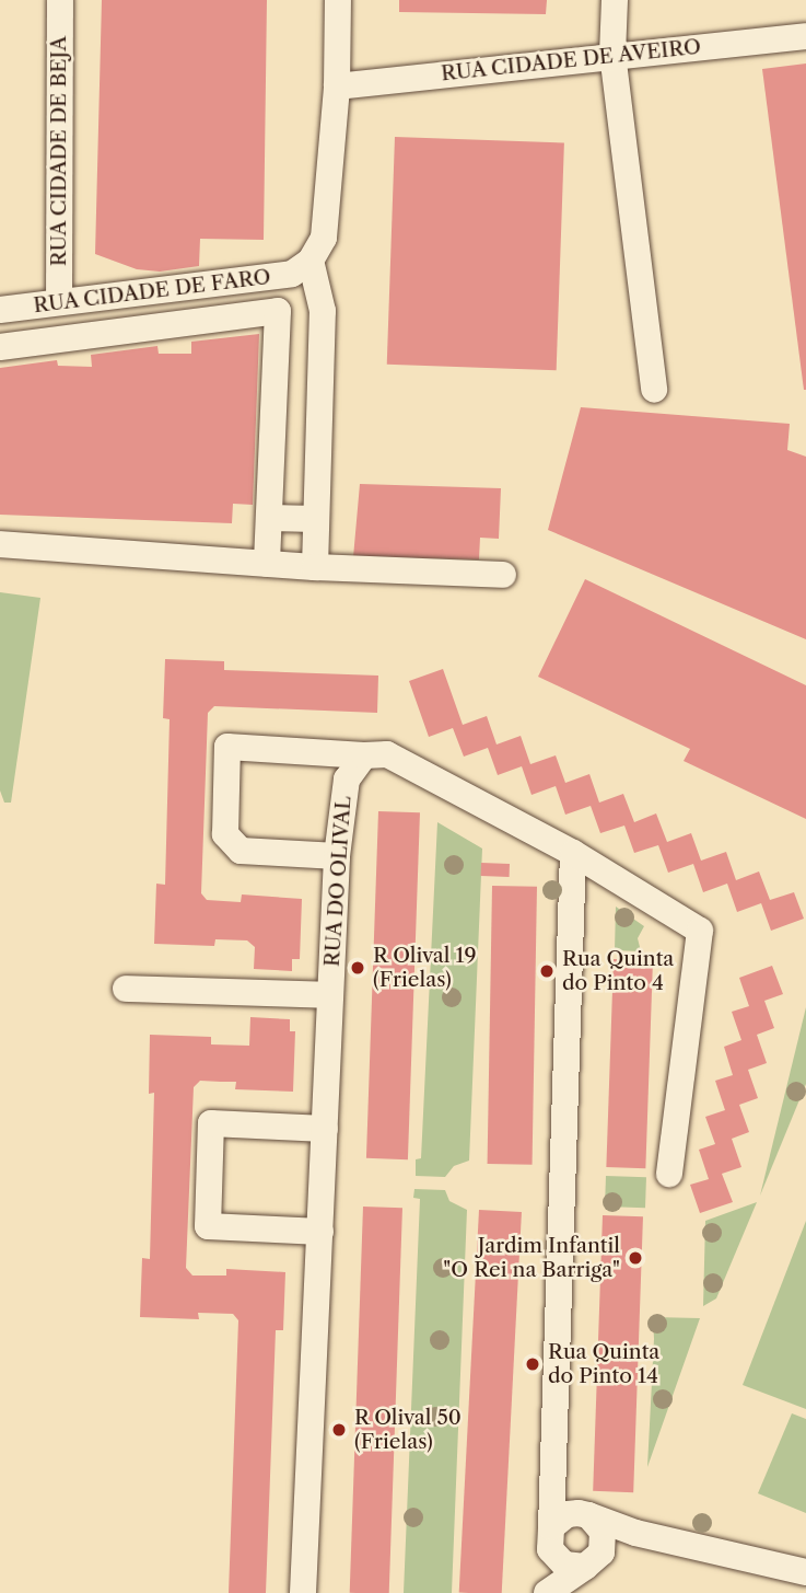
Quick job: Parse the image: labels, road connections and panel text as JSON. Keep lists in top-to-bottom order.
{
  "streets": {
    "street": [
      "RUA CIDADE DE AVEIRO",
      "RUA CIDADE DE BEJA",
      "RUA CIDADE DE FARO",
      "RUA DO OLIVAL"
    ]
  },
  "crossings": [
    ["RUA CIDADE DE BEJA", "RUA CIDADE DE FARO"]
  ],
  "places": [
    "R Olival 19 (Frielas)",
    "Rua Quinta do Pinto 4",
    "Jardim Infantil \"O Rei na Barriga\"",
    "Rua Quinta do Pinto 14",
    "R Olival 50 (Frielas)"
  ]
}
